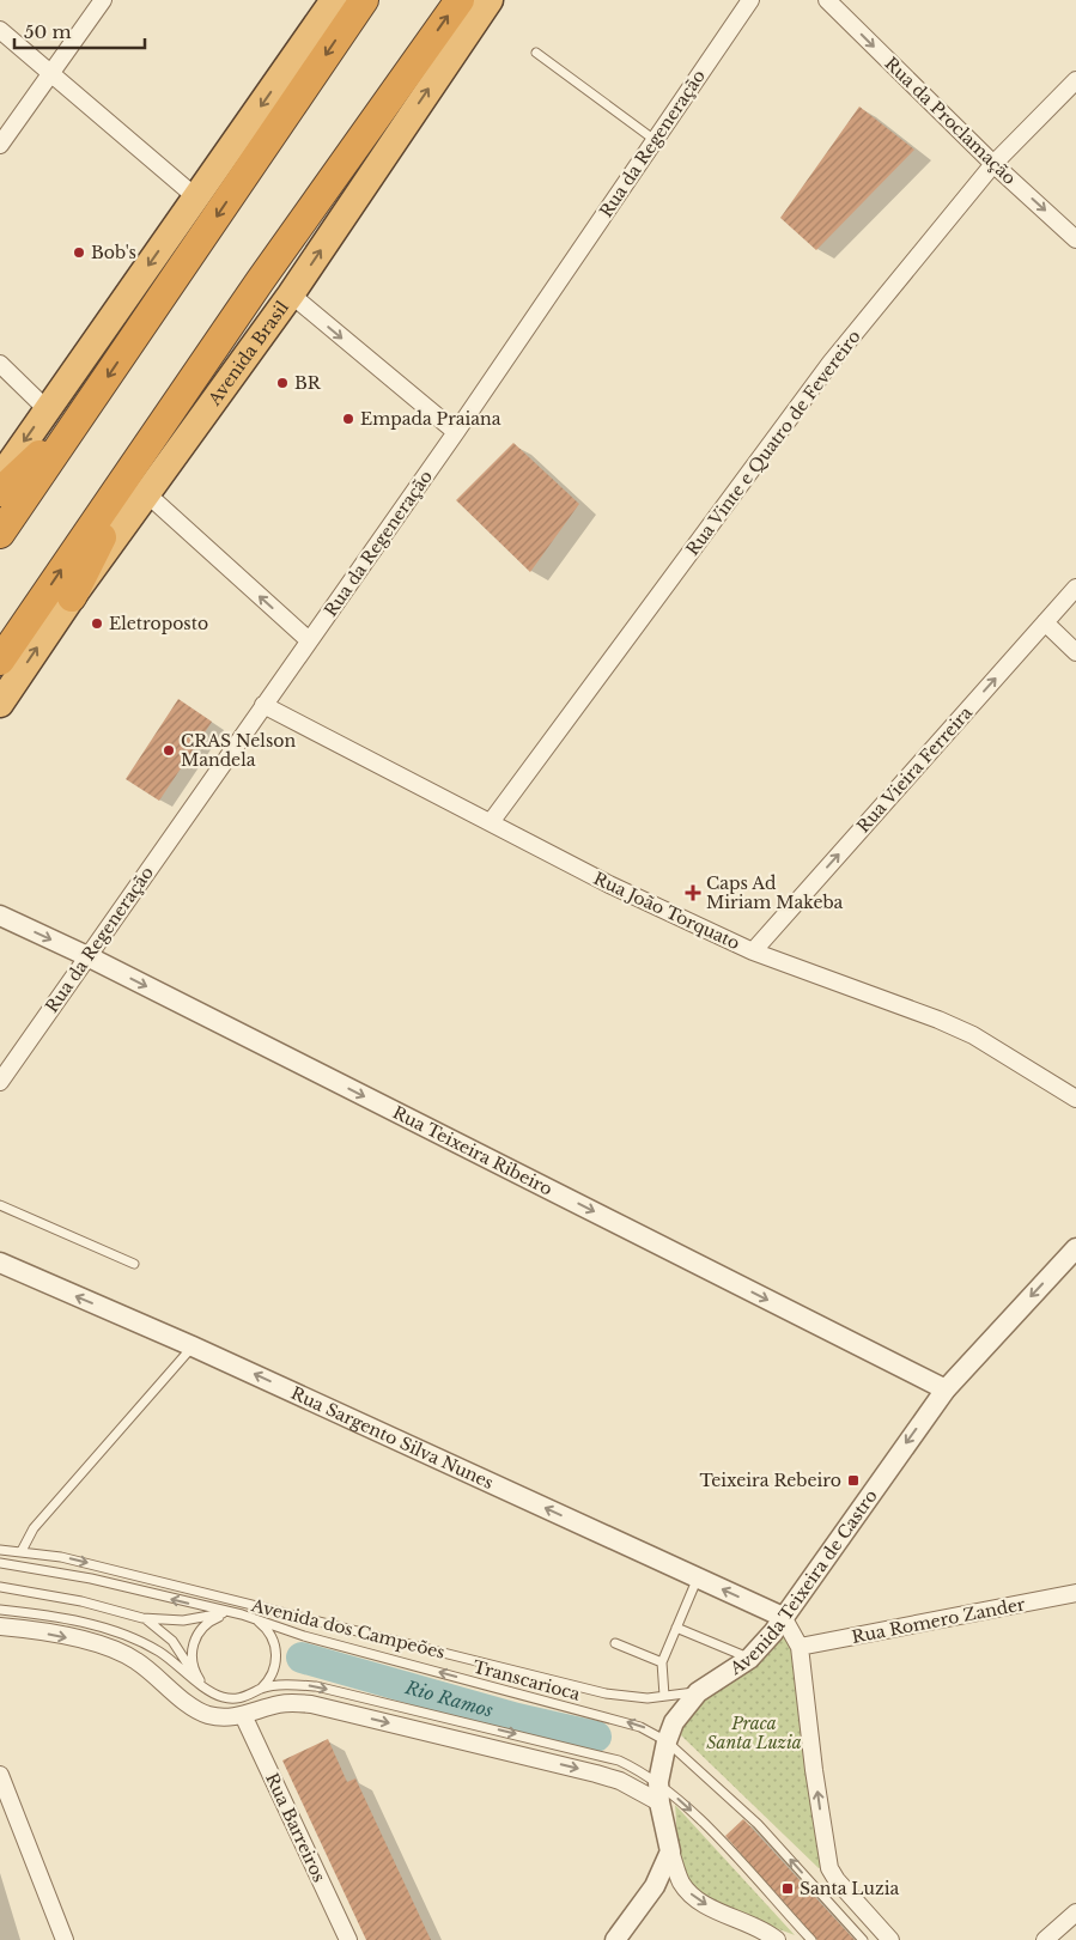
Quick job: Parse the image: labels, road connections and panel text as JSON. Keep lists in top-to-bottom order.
{
  "streets": {
    "highway": ["Avenida Brasil"],
    "street": [
      "Rua da Proclamação",
      "Rua da Regeneração",
      "Rua Vinte e Quatro de Fevereiro",
      "Rua Vieira Ferreira",
      "Rua João Torquato",
      "Rua Teixeira Ribeiro",
      "Rua Sargento Silva Nunes",
      "Avenida Teixeira de Castro",
      "Rua Romero Zander",
      "Rua Barreiros"
    ],
    "lane": ["Avenida dos Campeões", "Transcarioca"]
  },
  "crossings": [
    ["Rua da Proclamação", "Rua Vinte e Quatro de Fevereiro"],
    ["Rua da Regeneração", "Rua João Torquato"],
    ["Rua da Regeneração", "Rua Teixeira Ribeiro"],
    ["Rua Vinte e Quatro de Fevereiro", "Rua João Torquato"],
    ["Rua Vieira Ferreira", "Rua João Torquato"],
    ["Rua Teixeira Ribeiro", "Avenida Teixeira de Castro"],
    ["Rua Sargento Silva Nunes", "Avenida Teixeira de Castro"],
    ["Avenida Teixeira de Castro", "Avenida dos Campeões"],
    ["Avenida Teixeira de Castro", "Transcarioca"]
  ],
  "one_way": [
    "Rua da Proclamação",
    "Rua Vieira Ferreira",
    "Rua Teixeira Ribeiro",
    "Rua Sargento Silva Nunes",
    "Avenida Teixeira de Castro"
  ],
  "water": ["Rio Ramos"],
  "parks": ["Praca Santa Luzia"],
  "places": {
    "other": [
      "Bob's",
      "BR",
      "Empada Praiana",
      "Eletroposto",
      "CRAS Nelson Mandela"
    ],
    "health": ["Caps Ad Miriam Makeba"],
    "transit": ["Teixeira Rebeiro", "Santa Luzia"]
  },
  "scale_bar": "50 m"
}
